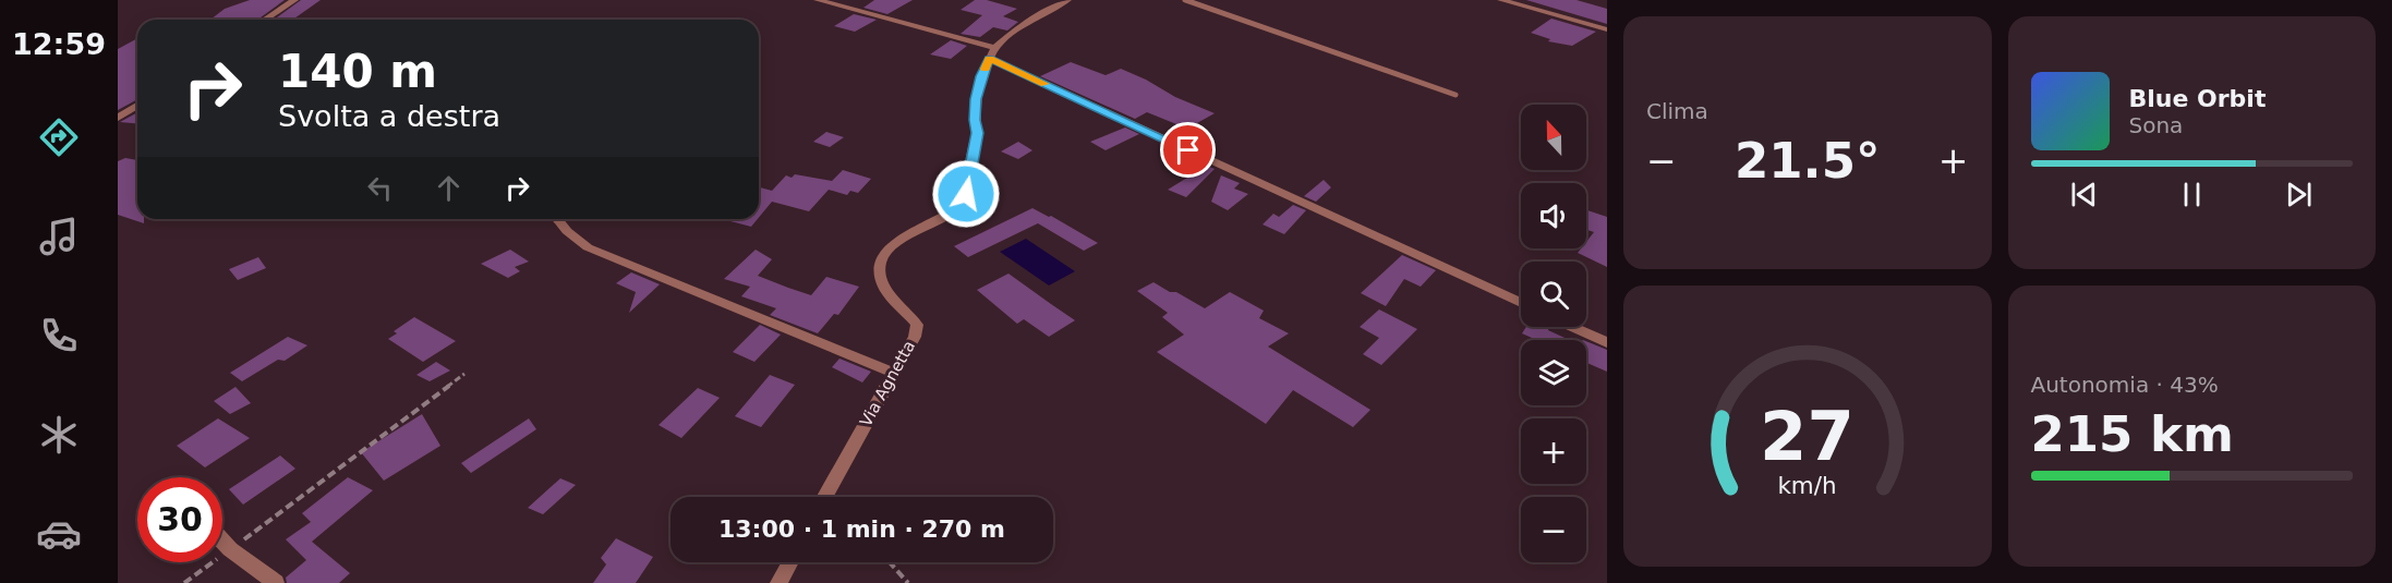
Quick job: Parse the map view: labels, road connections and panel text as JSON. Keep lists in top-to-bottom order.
{
  "streets": {
    "street": ["Via Agnetta"]
  },
  "north": "top",
  "page": {
    "tabs": "12:59",
    "tile": [
      "Clima",
      ["Autonomia · 43%", "215 km"]
    ],
    "turn": ["140 m", "Svolta a destra"],
    "song": ["Blue Orbit", "Sona"],
    "map_buttons": ["+", "−"],
    "heat": ["−", "21.5°", "+"],
    "limit": "30",
    "trip": "13:00 · 1 min · 270 m",
    "gauge": ["27", "km/h"]
  }
}
